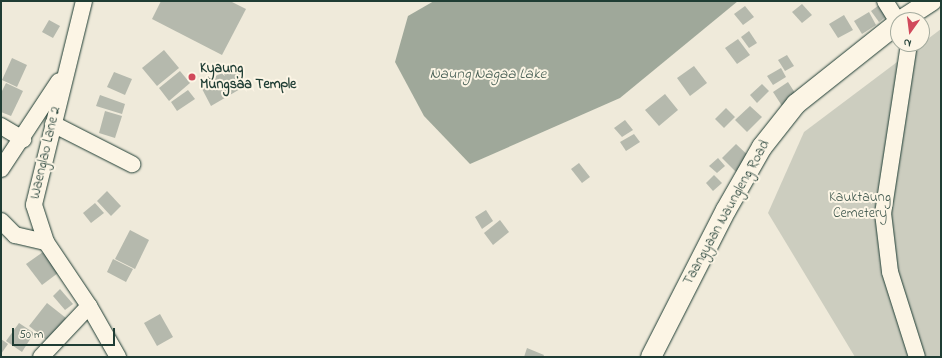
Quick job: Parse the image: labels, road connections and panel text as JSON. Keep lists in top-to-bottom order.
{
  "streets": {
    "street": ["Waenglao Lane 2", "Taangyaan Naungleng Road"]
  },
  "water": ["Naung Nagaa Lake"],
  "parks": ["Kauktaung Cemetery"],
  "places": ["Kyaung Mungsaa Temple"],
  "scale_bar": "50 m",
  "north": "bottom"
}
